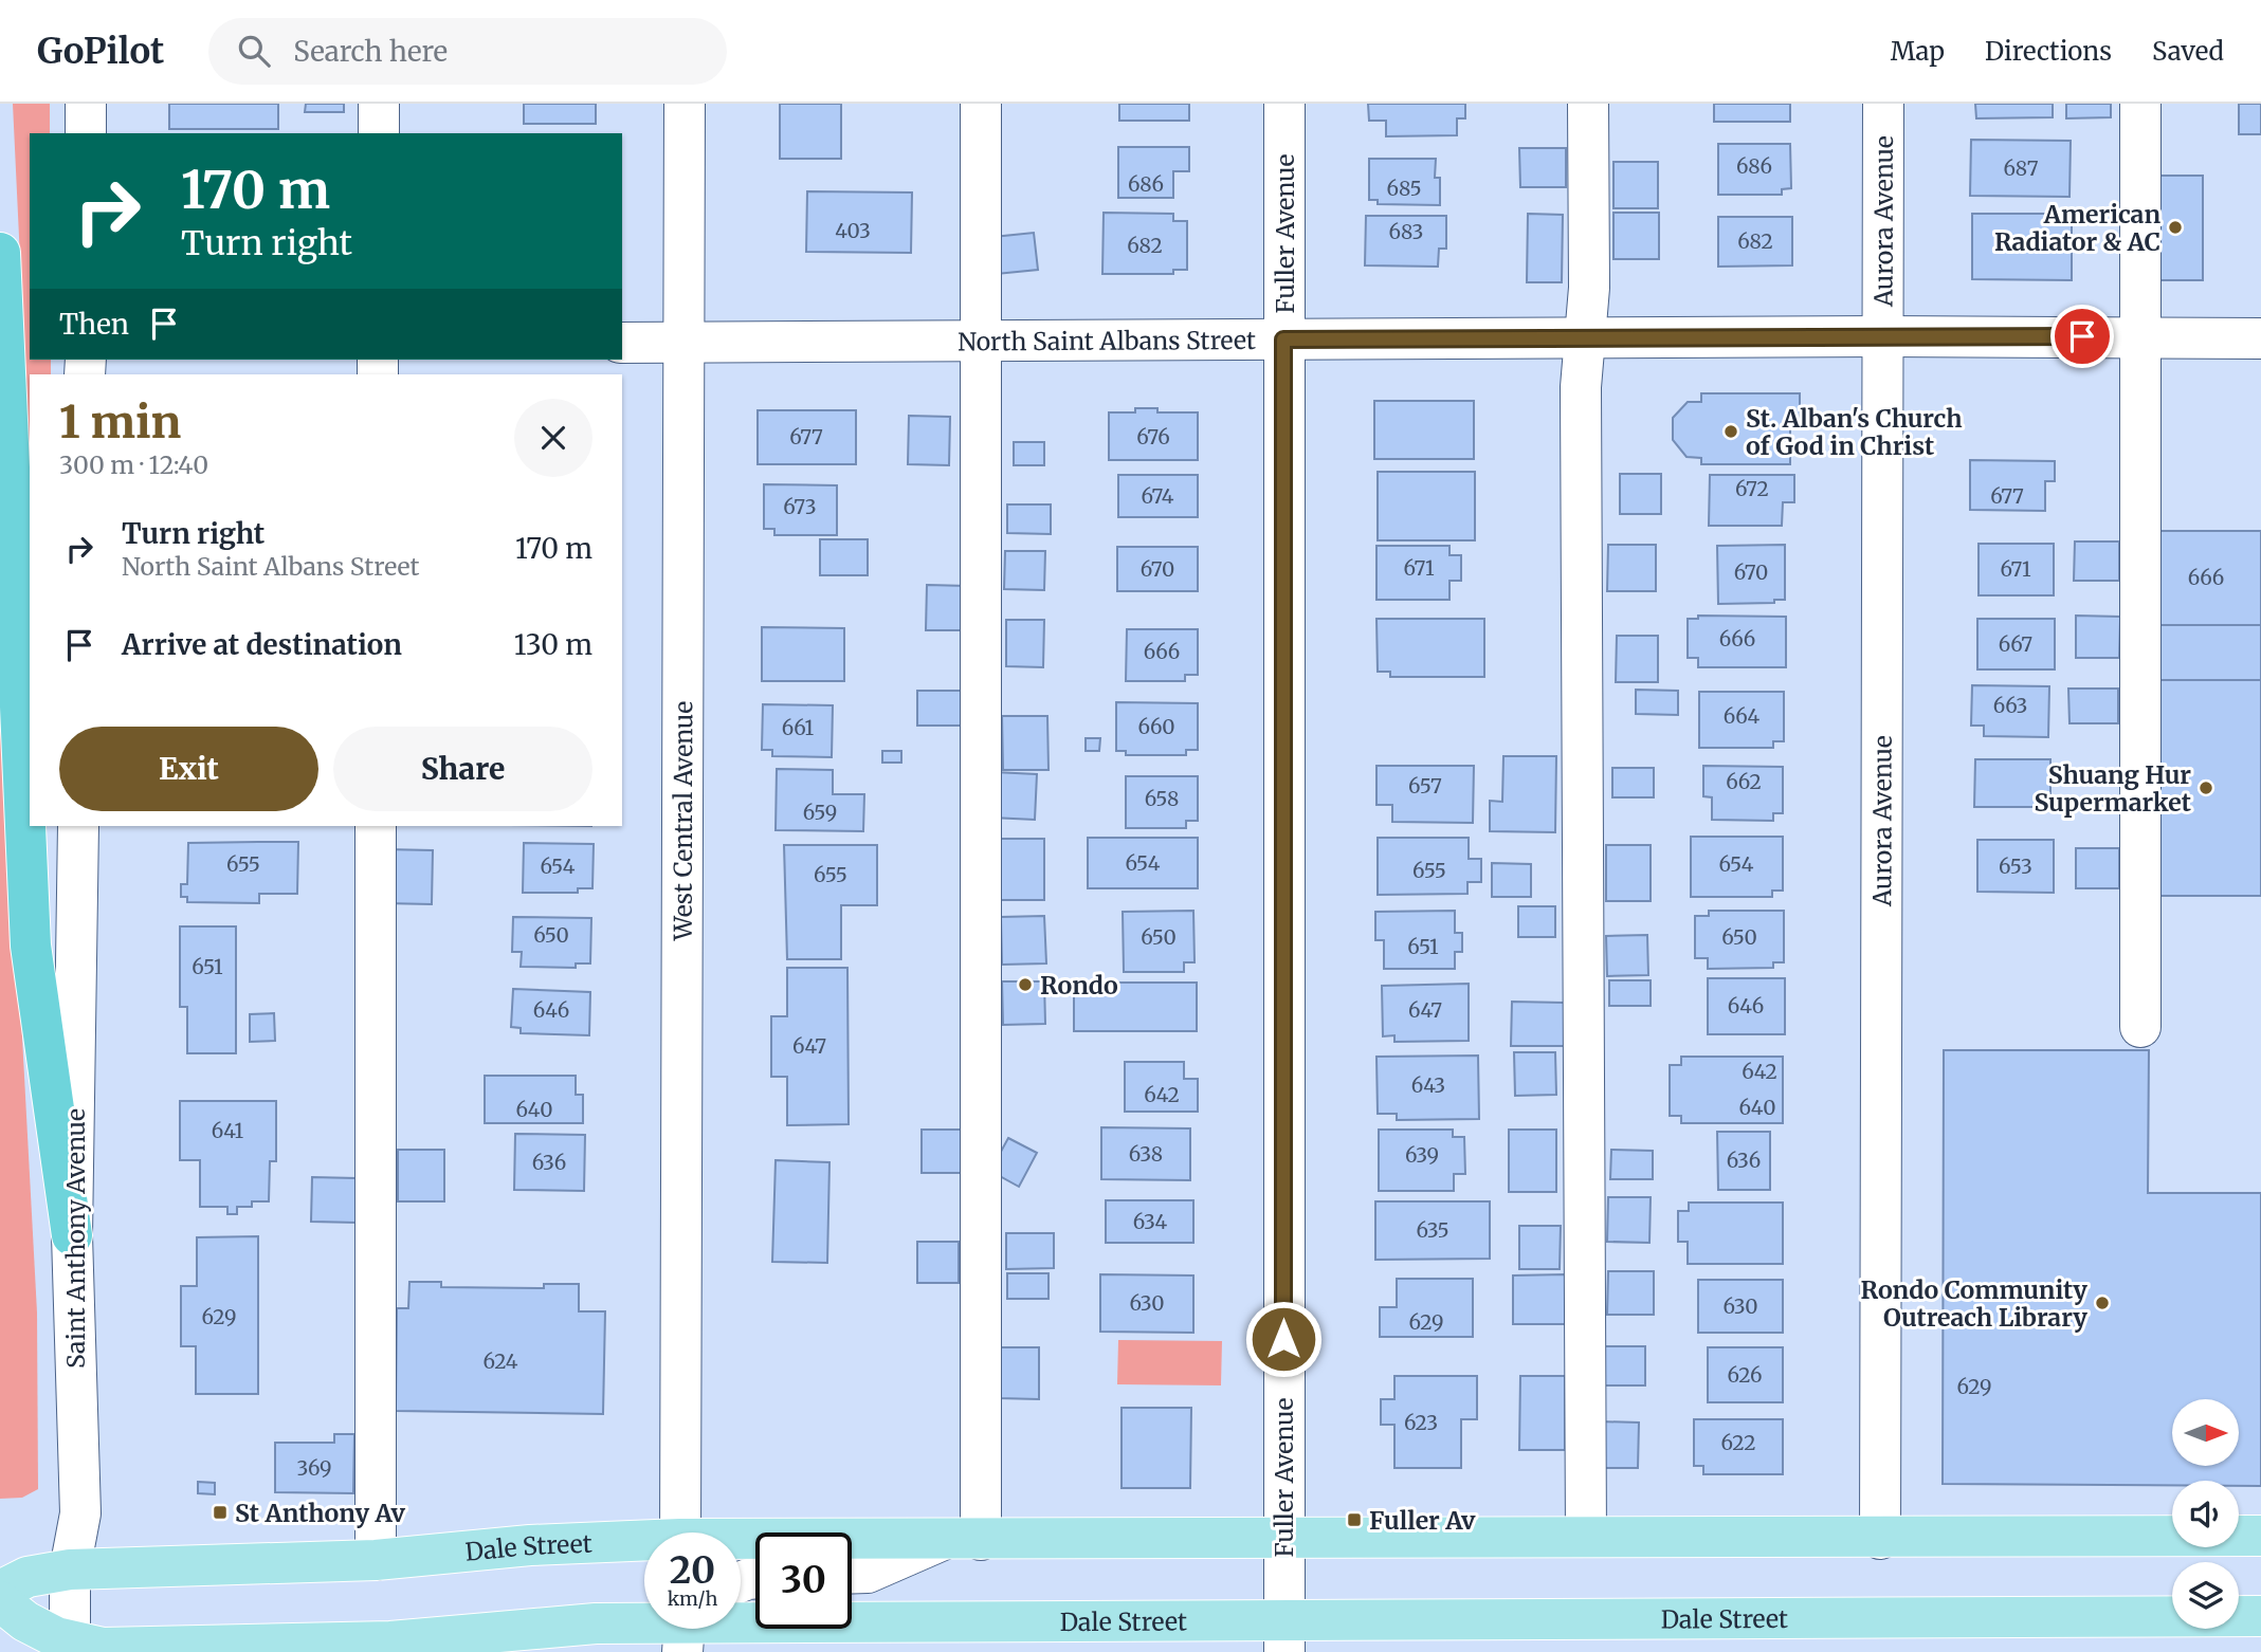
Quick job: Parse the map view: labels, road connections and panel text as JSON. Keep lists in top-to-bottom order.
{
  "streets": {
    "main road": ["Dale Street"],
    "street": [
      "Aurora Avenue",
      "Fuller Avenue",
      "North Saint Albans Street",
      "West Central Avenue",
      "Saint Anthony Avenue"
    ]
  },
  "crossings": [
    ["Aurora Avenue", "North Saint Albans Street"],
    ["Aurora Avenue", "Dale Street"],
    ["Fuller Avenue", "North Saint Albans Street"],
    ["Fuller Avenue", "Dale Street"],
    ["North Saint Albans Street", "West Central Avenue"],
    ["Saint Anthony Avenue", "Dale Street"]
  ],
  "places": {
    "other": [
      "American Radiator & AC",
      "St. Alban's Church of God in Christ",
      "Shuang Hur Supermarket",
      "Rondo",
      "Rondo Community Outreach Library"
    ],
    "transit": ["St Anthony Av", "Fuller Av"]
  },
  "house_numbers": [
    "686",
    "687",
    "686",
    "685",
    "403",
    "683",
    "682",
    "682",
    "677",
    "676",
    "672",
    "674",
    "677",
    "673",
    "671",
    "670",
    "671",
    "670",
    "666",
    "666",
    "667",
    "666",
    "663",
    "664",
    "660",
    "661",
    "662",
    "657",
    "658",
    "659",
    "654",
    "655",
    "654",
    "654",
    "653",
    "655",
    "655",
    "650",
    "650",
    "650",
    "651",
    "651",
    "646",
    "646",
    "647",
    "647",
    "642",
    "643",
    "642",
    "640",
    "640",
    "641",
    "638",
    "639",
    "636",
    "636",
    "634",
    "635",
    "630",
    "630",
    "629",
    "629",
    "624",
    "626",
    "629",
    "623",
    "622",
    "369"
  ],
  "north": "right",
  "page": {
    "header": "GoPilot",
    "search": "Search here",
    "nav": ["Map", "Directions", "Saved"],
    "turn": ["170 m", "Turn right"],
    "then": "Then",
    "heading": ["1 min", "300 m · 12:40"],
    "list": [
      {
        "name": "Turn right",
        "note": "North Saint Albans Street",
        "value": "170 m"
      },
      {
        "name": "Arrive at destination",
        "value": "130 m"
      }
    ],
    "buttons": ["Exit", "Share"],
    "speed": "20 km/h",
    "limit": "30"
  }
}
